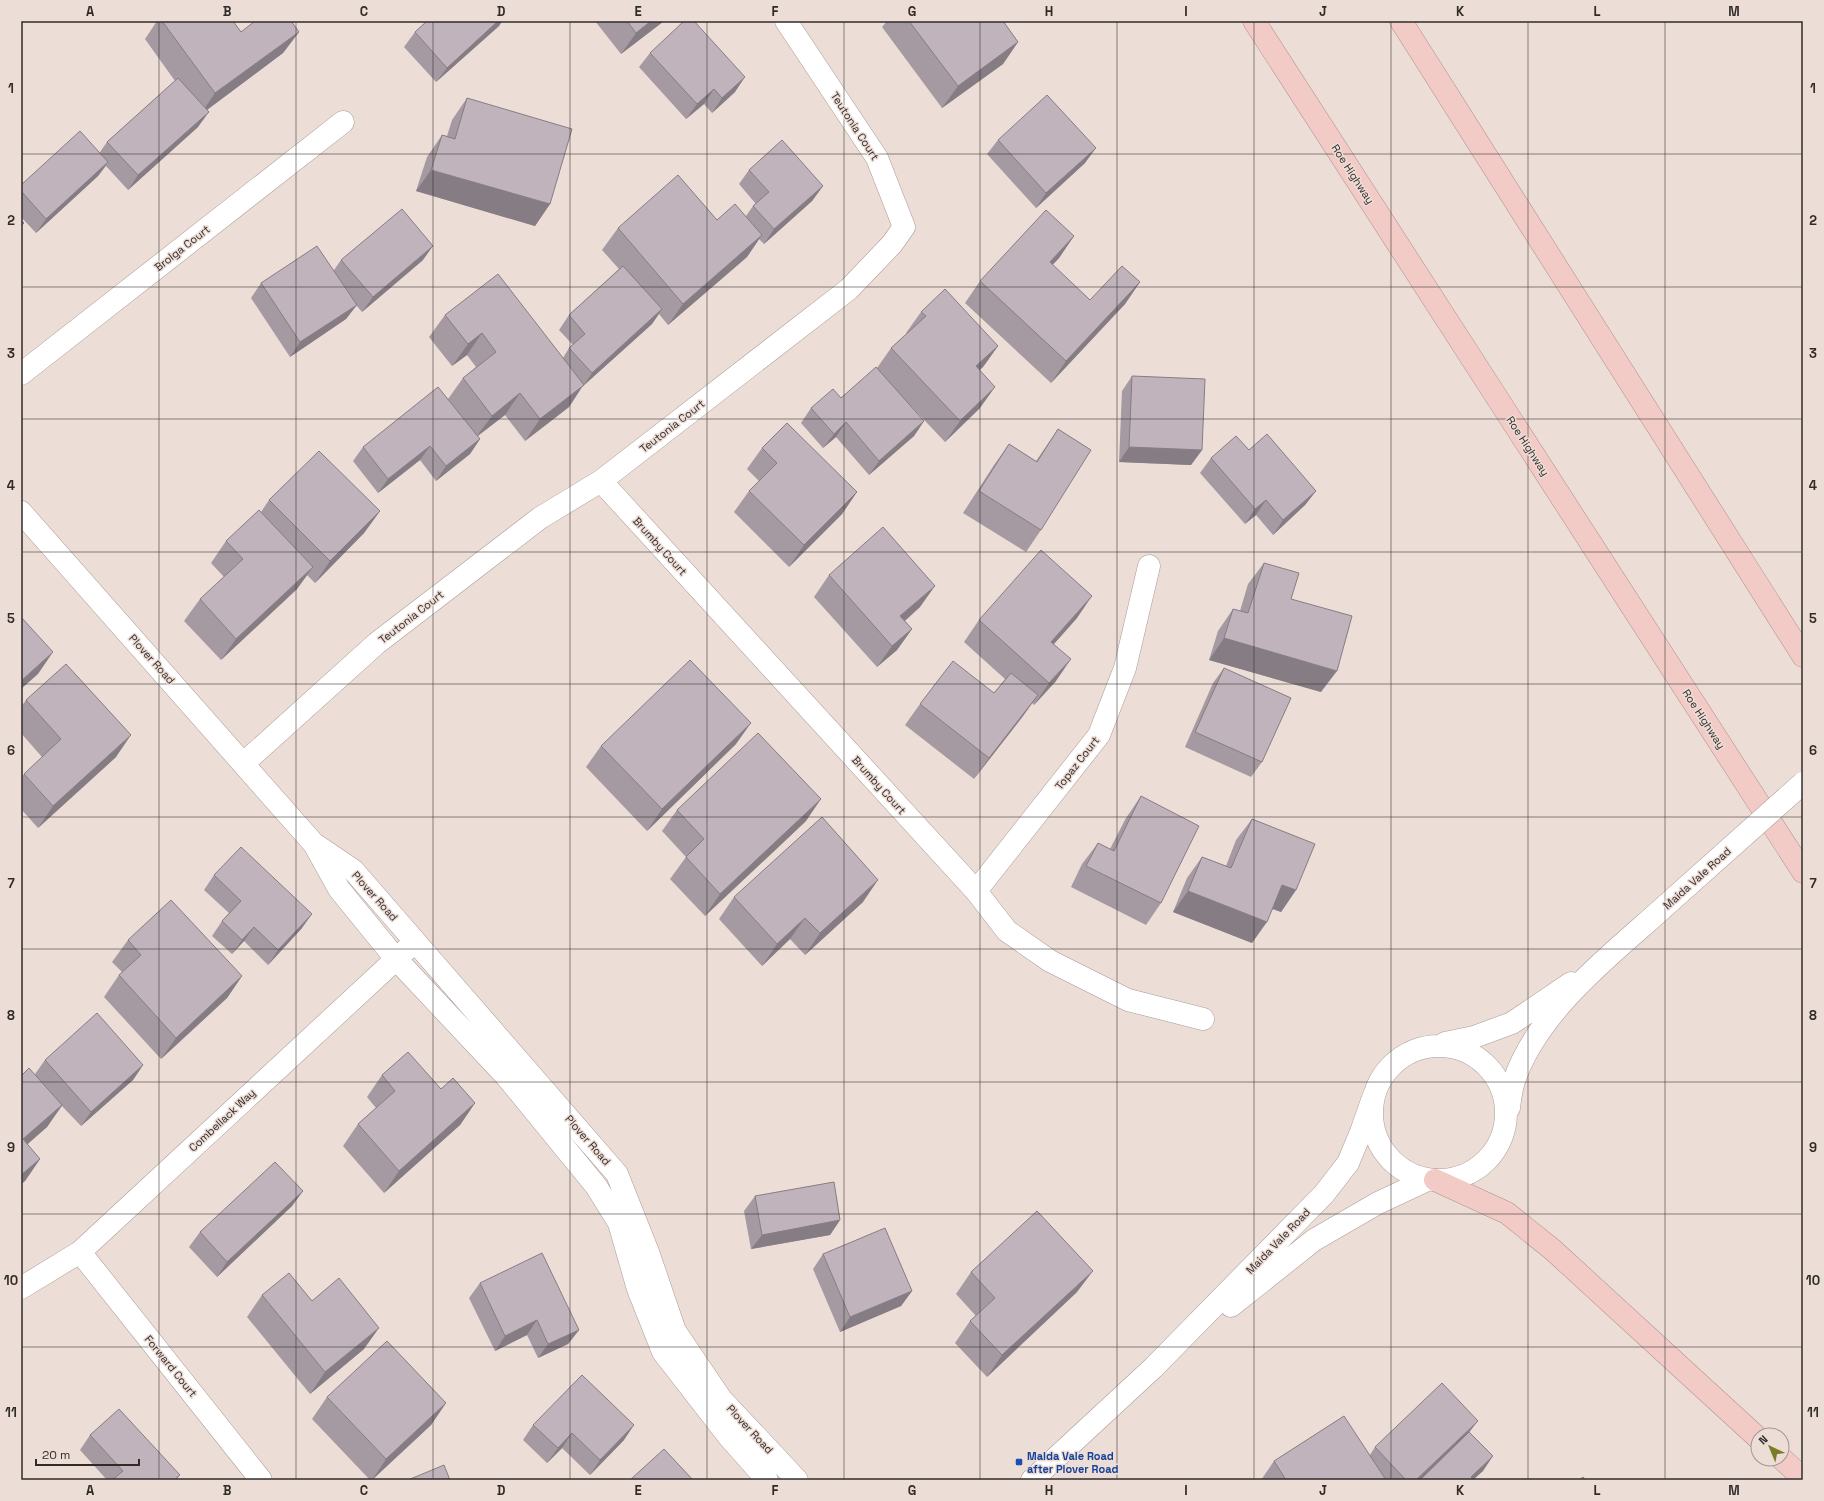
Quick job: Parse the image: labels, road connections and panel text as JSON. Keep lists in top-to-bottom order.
{
  "streets": {
    "highway": ["Roe Highway"],
    "street": [
      "Teutonia Court",
      "Brolga Court",
      "Brumby Court",
      "Plover Road",
      "Topaz Court",
      "Maida Vale Road",
      "Combellack Way",
      "Forward Court"
    ]
  },
  "crossings": [
    ["Teutonia Court", "Brumby Court"],
    ["Teutonia Court", "Plover Road"],
    ["Brumby Court", "Topaz Court"],
    ["Plover Road", "Combellack Way"],
    ["Combellack Way", "Forward Court"]
  ],
  "places": {
    "transit": ["Maida Vale Road after Plover Road"]
  },
  "scale_bar": "20 m",
  "north": "top left",
  "grid": {
    "columns": [
      "A",
      "B",
      "C",
      "D",
      "E",
      "F",
      "G",
      "H",
      "I",
      "J",
      "K",
      "L",
      "M"
    ],
    "rows": [
      "1",
      "2",
      "3",
      "4",
      "5",
      "6",
      "7",
      "8",
      "9",
      "10",
      "11"
    ]
  }
}
